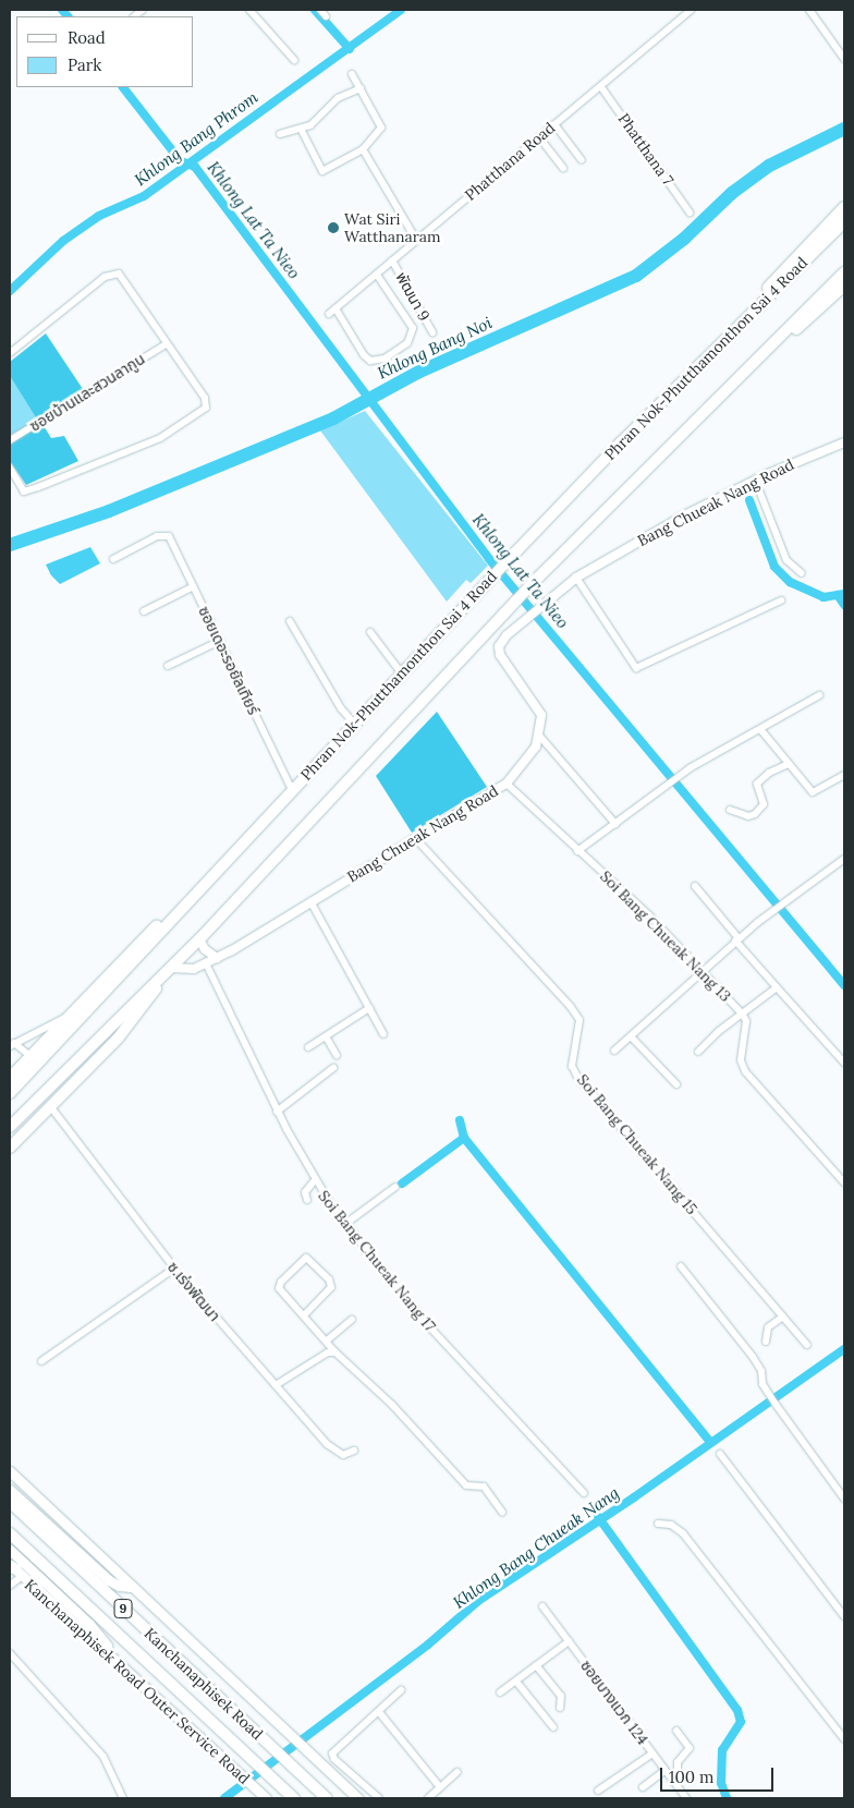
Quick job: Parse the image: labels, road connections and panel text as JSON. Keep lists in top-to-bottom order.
{
  "streets": {
    "main road": [
      "Phran Nok-Phutthamonthon Sai 4 Road",
      "9",
      "Kanchanaphisek Road Outer Service Road",
      "Kanchanaphisek Road"
    ],
    "street": [
      "Phatthana 7",
      "Phatthana Road",
      "พัฒนา 9",
      "ซอยบ้านและสวนลากูน",
      "Bang Chueak Nang Road",
      "ซอยเดอะรอยัลเทียร์",
      "Soi Bang Chueak Nang 13",
      "Soi Bang Chueak Nang 15",
      "Soi Bang Chueak Nang 17",
      "ซ.เร่งพัฒนา",
      "ซอยบางแวก 124"
    ]
  },
  "crossings": [
    ["Phatthana 7", "Phatthana Road"],
    ["Phatthana Road", "พัฒนา 9"],
    ["Phran Nok-Phutthamonthon Sai 4 Road", "ซอยเดอะรอยัลเทียร์"],
    ["Bang Chueak Nang Road", "Soi Bang Chueak Nang 13"],
    ["Bang Chueak Nang Road", "Soi Bang Chueak Nang 15"],
    ["Bang Chueak Nang Road", "Soi Bang Chueak Nang 17"]
  ],
  "water": [
    "Khlong Bang Phrom",
    "Khlong Lat Ta Nieo",
    "Khlong Bang Noi",
    "Khlong Bang Chueak Nang"
  ],
  "places": ["Wat Siri Watthanaram"],
  "legend": ["Road", "Park"],
  "scale_bar": "100 m"
}
